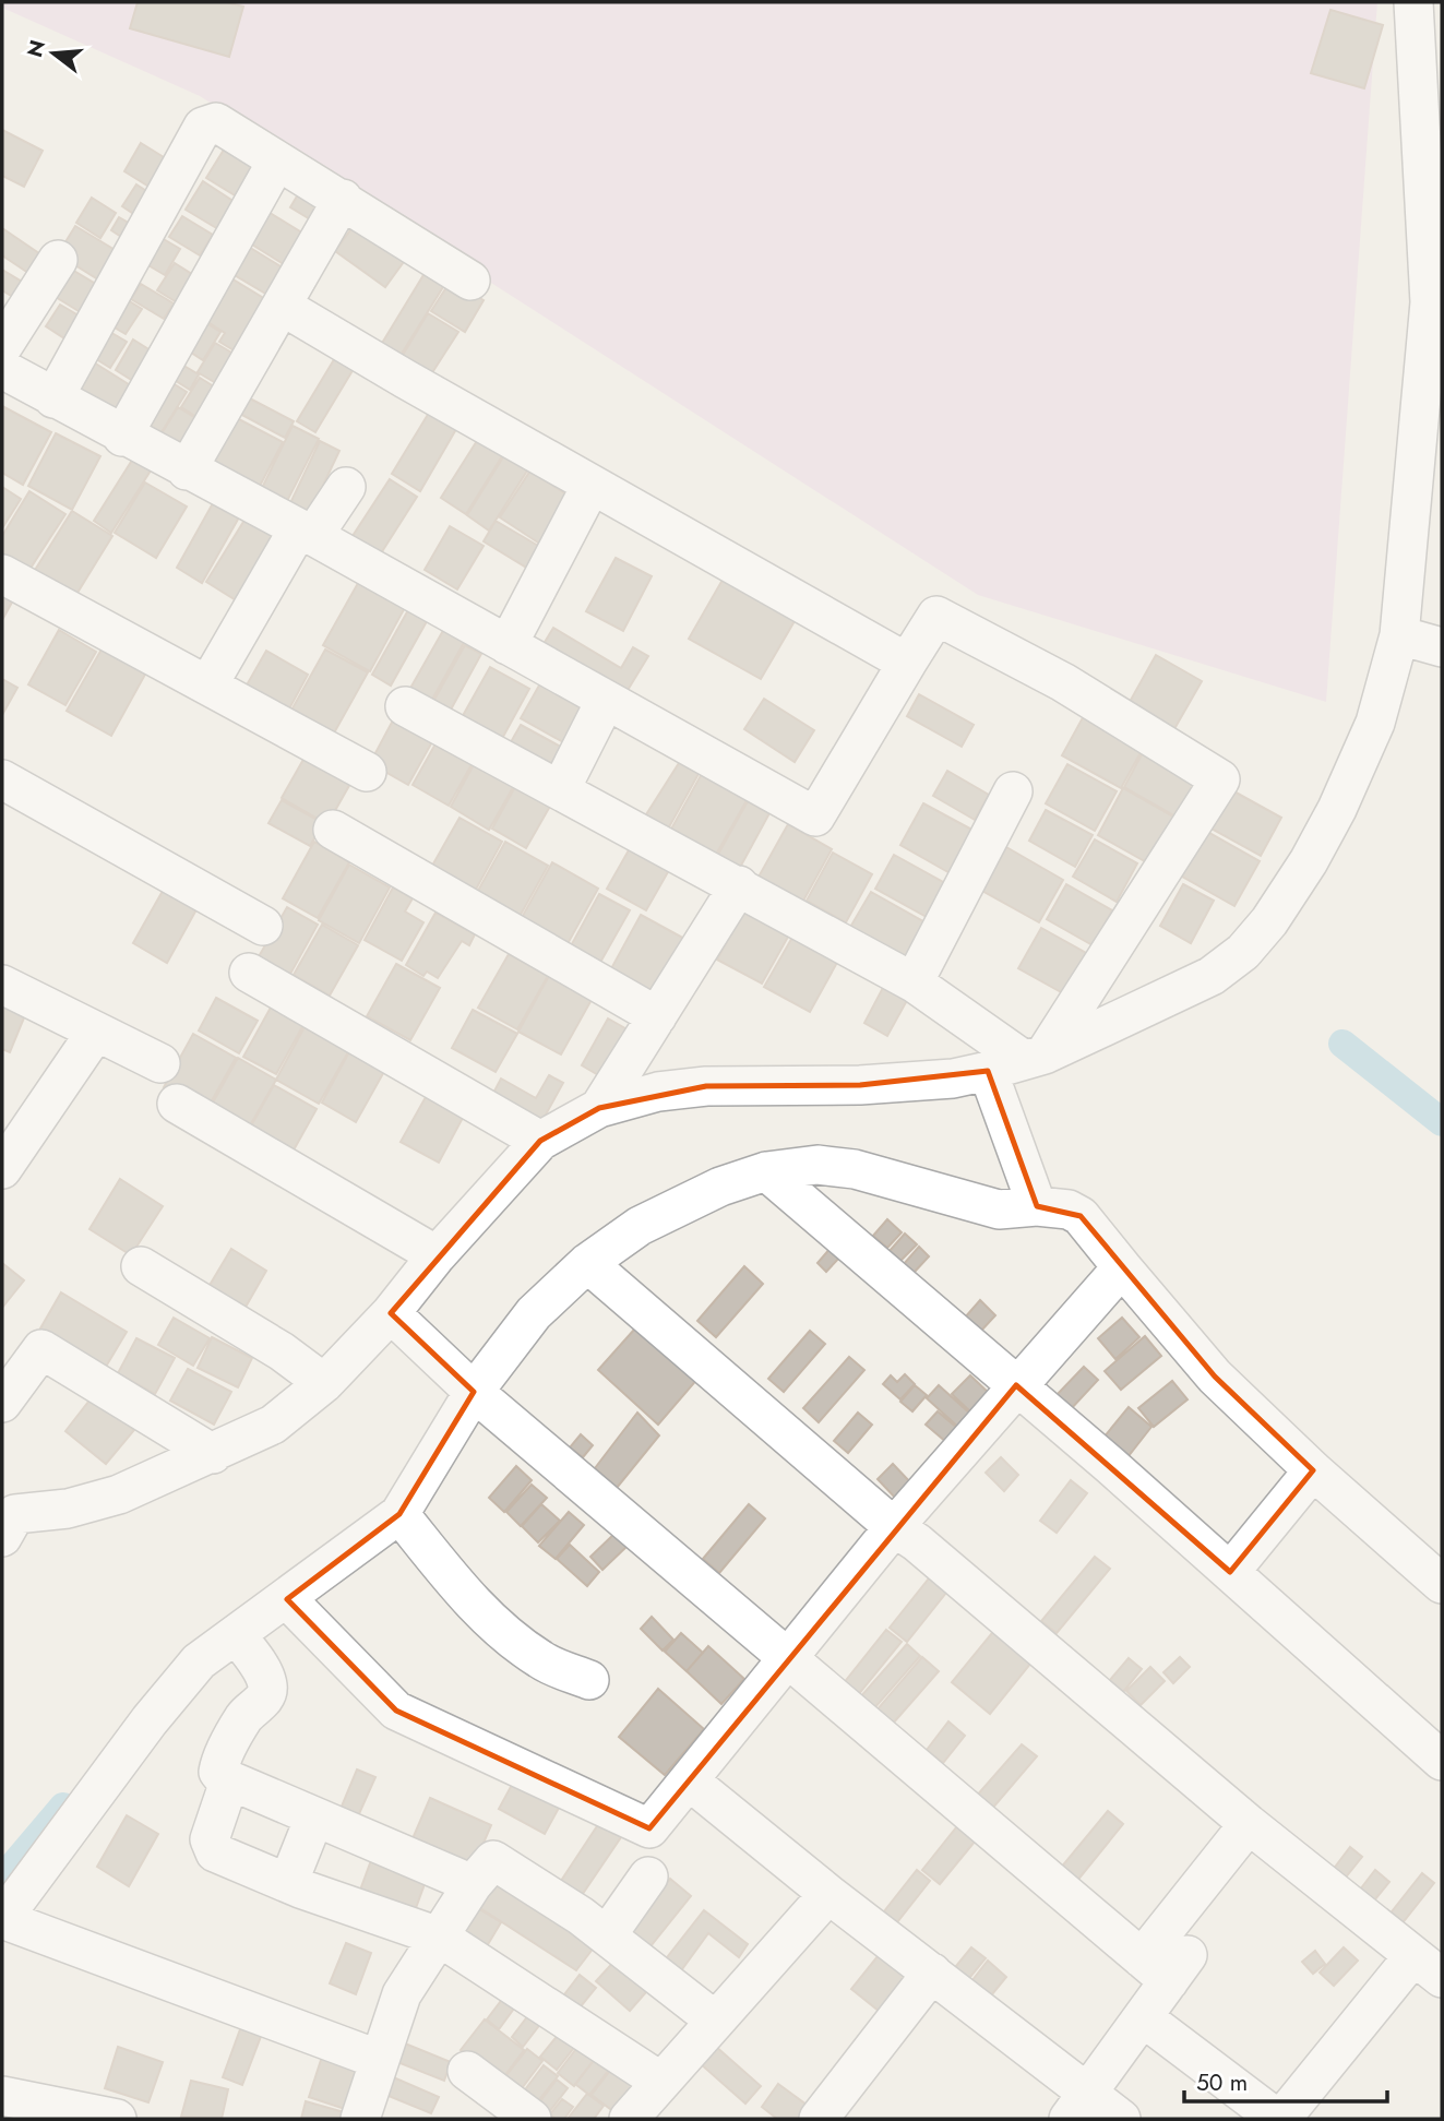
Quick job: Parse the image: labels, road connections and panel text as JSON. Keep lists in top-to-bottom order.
{
  "scale_bar": "50 m",
  "north": "left"
}
